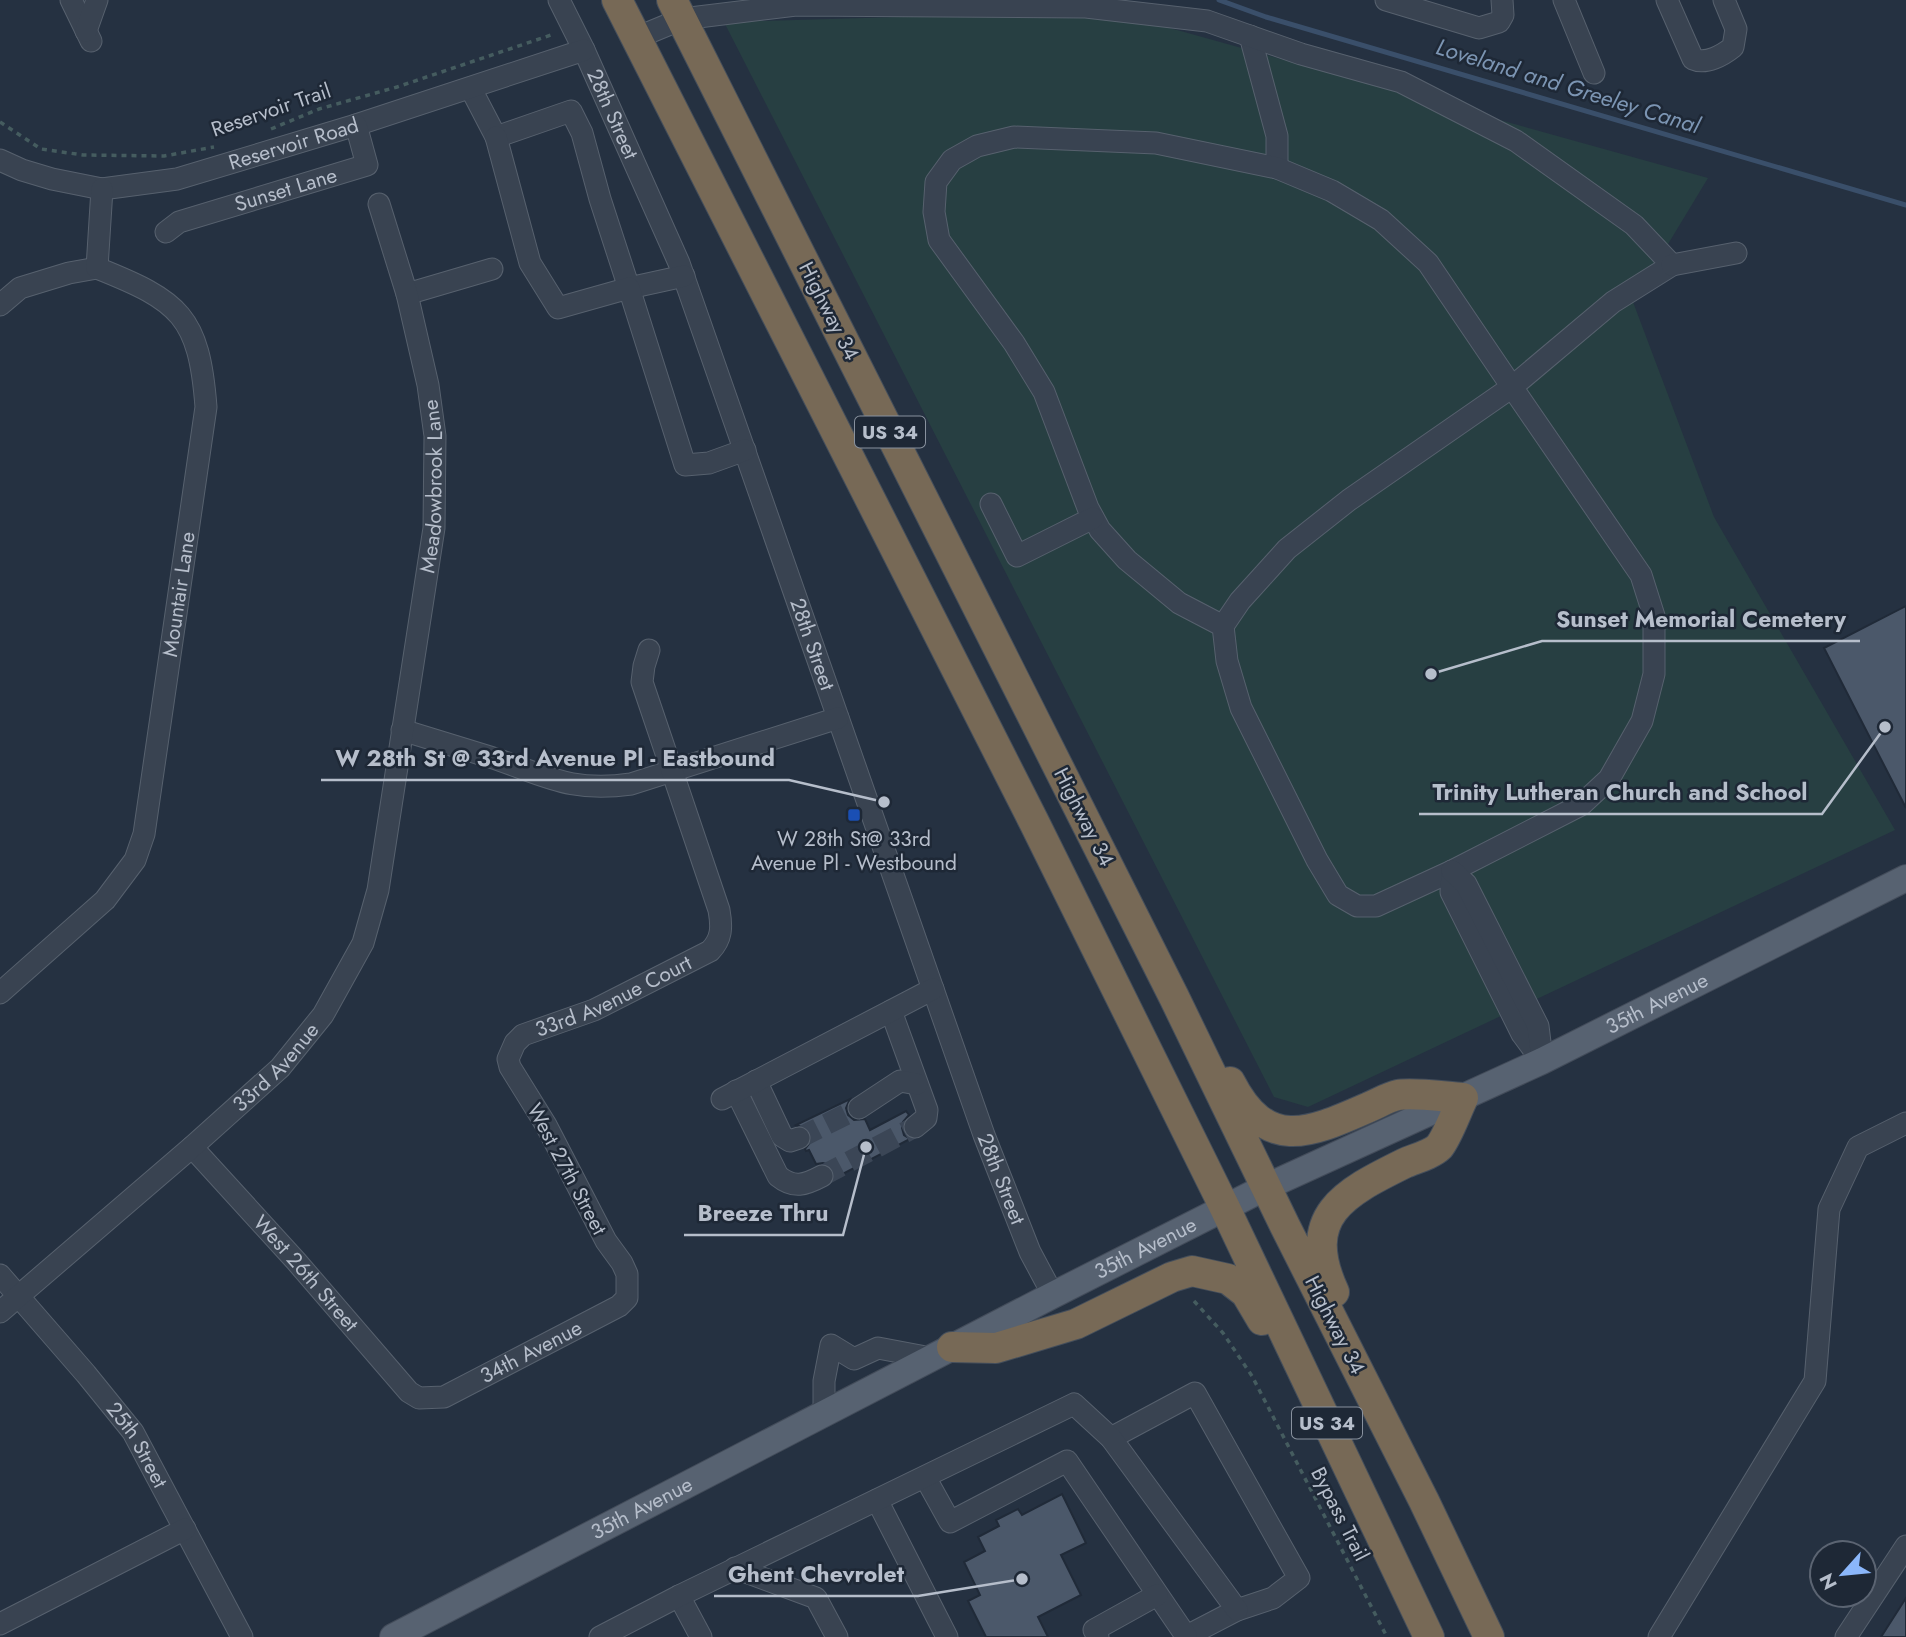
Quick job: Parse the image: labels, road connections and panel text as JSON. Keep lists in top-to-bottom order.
{
  "streets": {
    "highway": ["Highway 34", "US 34"],
    "main road": ["35th Avenue"],
    "street": [
      "28th Street",
      "Reservoir Road",
      "Sunset Lane",
      "Meadowbrook Lane",
      "Mountair Lane",
      "33rd Avenue Court",
      "33rd Avenue",
      "West 27th Street",
      "West 26th Street",
      "34th Avenue",
      "25th Street"
    ],
    "path": ["Reservoir Trail", "Bypass Trail"]
  },
  "crossings": [
    ["28th Street", "Reservoir Road"],
    ["28th Street", "35th Avenue"],
    ["Reservoir Road", "Sunset Lane"],
    ["Highway 34", "35th Avenue"],
    ["US 34", "35th Avenue"],
    ["Meadowbrook Lane", "33rd Avenue"],
    ["33rd Avenue Court", "West 27th Street"],
    ["33rd Avenue", "West 26th Street"],
    ["33rd Avenue", "25th Street"],
    ["West 27th Street", "34th Avenue"],
    ["West 26th Street", "34th Avenue"]
  ],
  "water": ["Loveland and Greeley Canal"],
  "places": {
    "other": [
      "Sunset Memorial Cemetery",
      "Trinity Lutheran Church and School",
      "W 28th St @ 33rd Avenue Pl - Eastbound",
      "Breeze Thru",
      "Ghent Chevrolet"
    ],
    "transit": ["W 28th St@ 33rd Avenue Pl - Westbound"]
  },
  "north": "bottom left"
}
